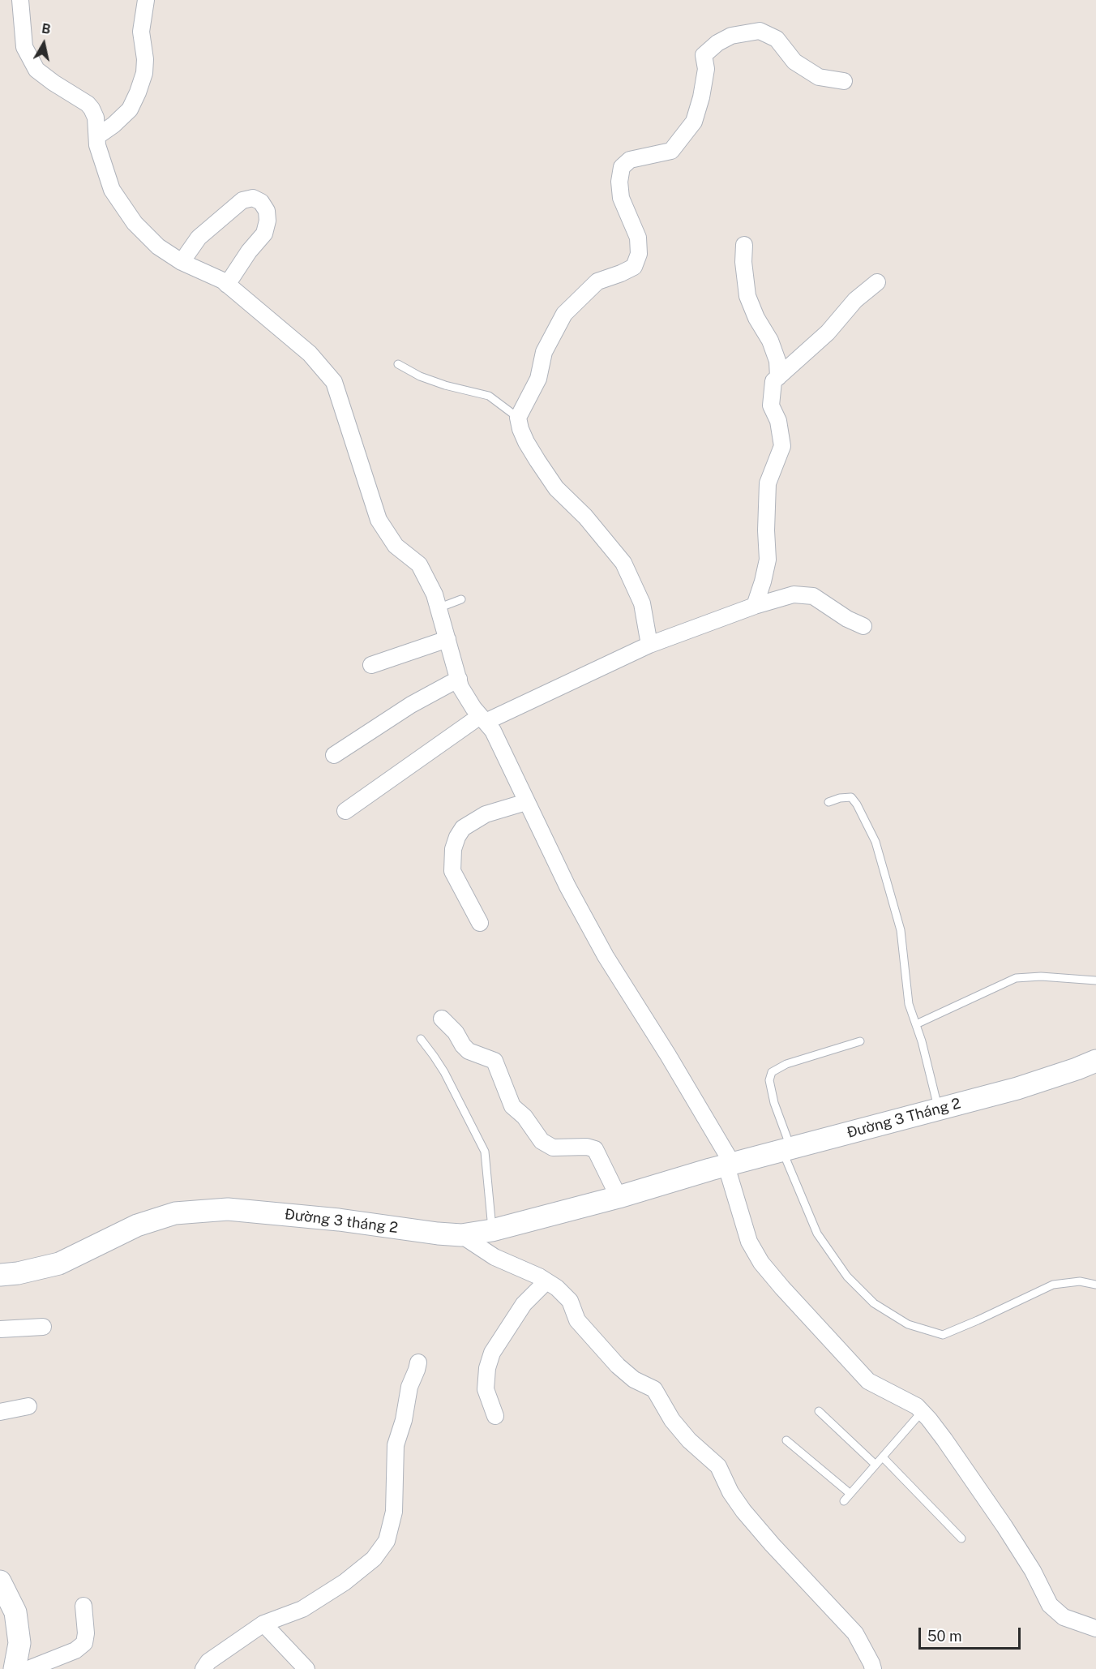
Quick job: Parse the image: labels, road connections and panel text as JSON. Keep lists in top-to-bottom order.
{
  "streets": {
    "main road": ["Đường 3 Tháng 2", "Đường 3 tháng 2"]
  },
  "crossings": [
    ["Đường 3 Tháng 2", "Đường 3 tháng 2"]
  ],
  "scale_bar": "50 m",
  "north": "top"
}
